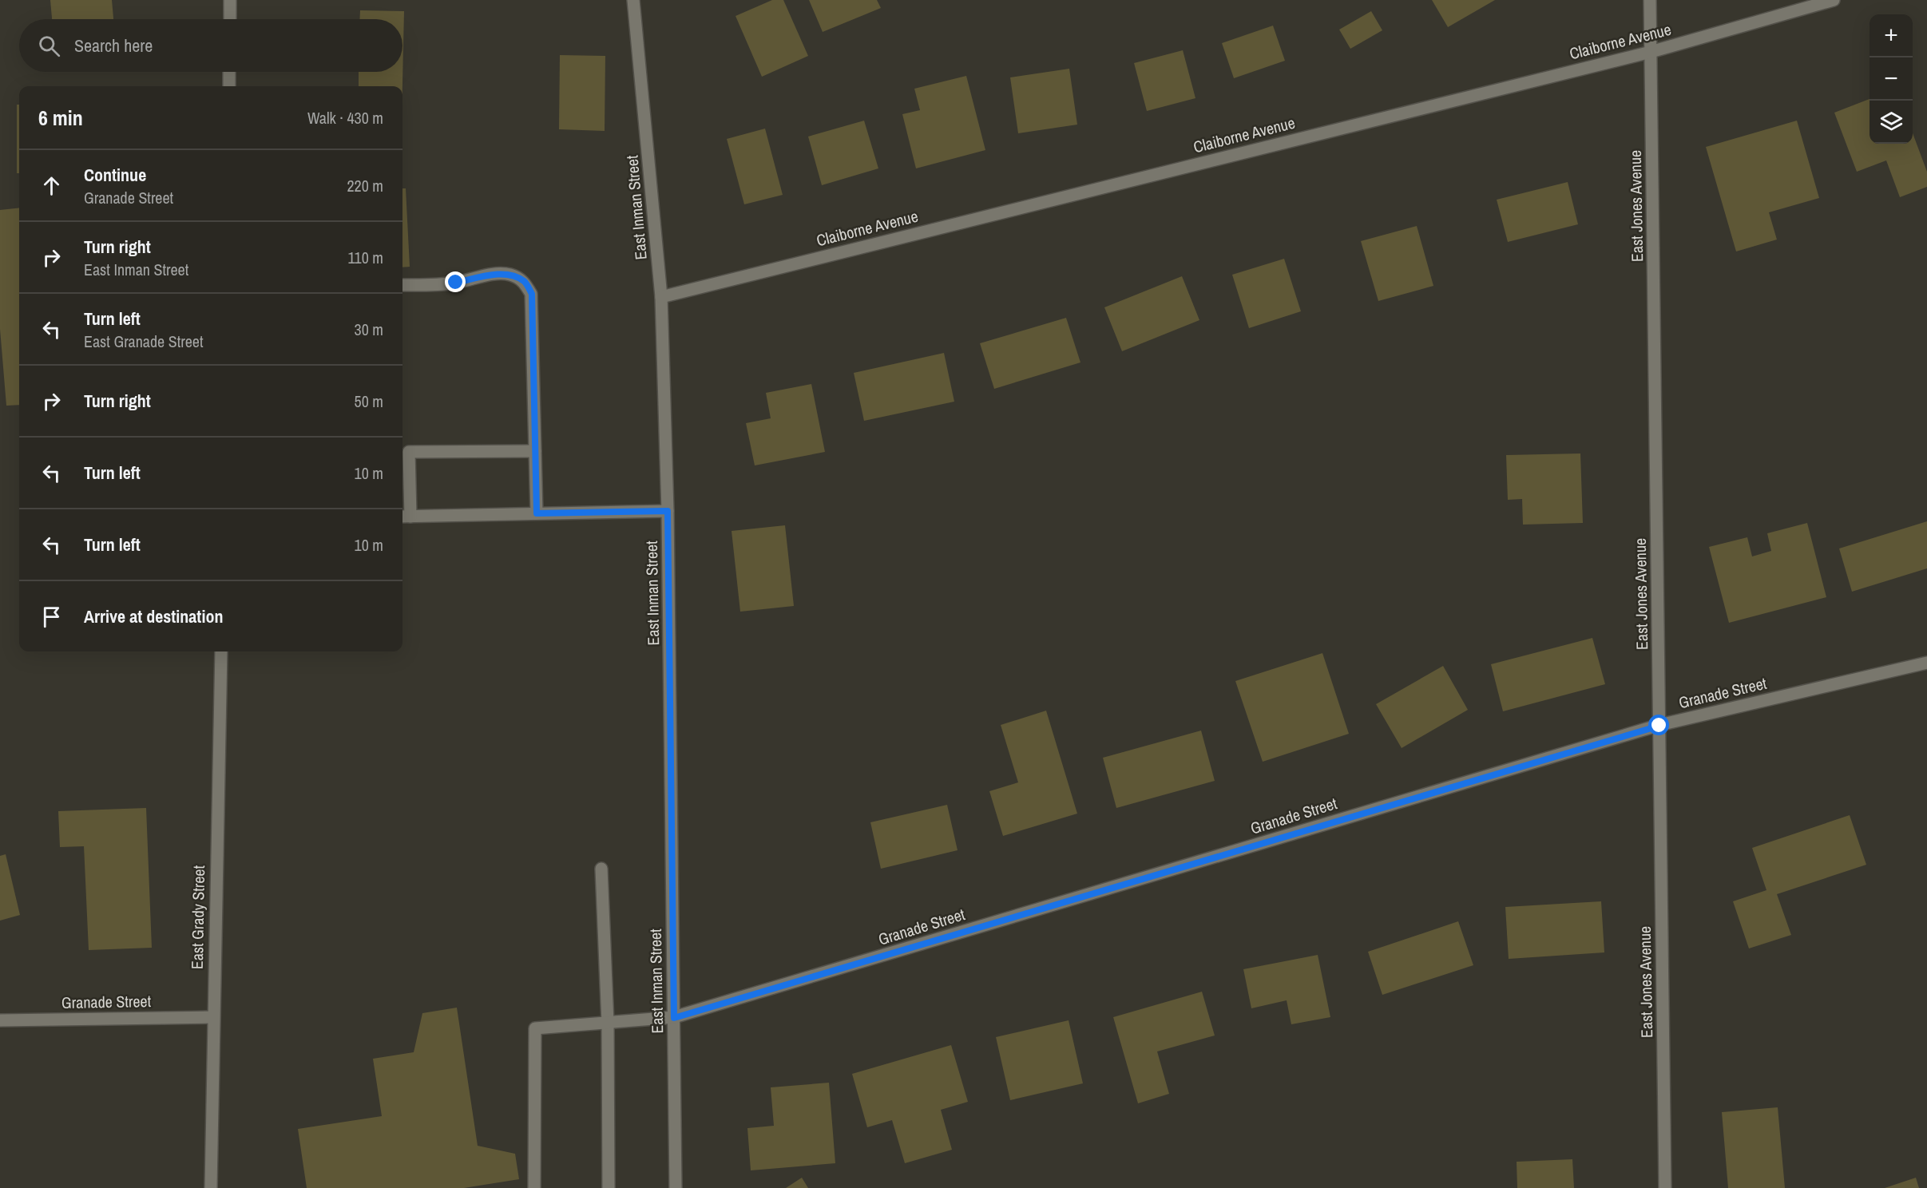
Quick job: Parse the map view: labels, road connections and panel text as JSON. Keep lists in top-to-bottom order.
{
  "streets": {
    "street": [
      "Claiborne Avenue",
      "East Jones Avenue",
      "East Inman Street",
      "Granade Street",
      "East Grady Street"
    ]
  },
  "crossings": [
    ["Claiborne Avenue", "East Jones Avenue"],
    ["Claiborne Avenue", "East Inman Street"],
    ["East Jones Avenue", "Granade Street"],
    ["East Inman Street", "Granade Street"],
    ["Granade Street", "East Grady Street"]
  ],
  "page": {
    "map_buttons": ["+", "−"],
    "search": "Search here",
    "heading": ["6 min", "Walk · 430 m"],
    "list": [
      ["Continue", "Granade Street", "220 m"],
      ["Turn right", "East Inman Street", "110 m"],
      ["Turn left", "East Granade Street", "30 m"],
      ["Turn right", "50 m"],
      ["Turn left", "10 m"],
      ["Turn left", "10 m"],
      "Arrive at destination"
    ]
  }
}
